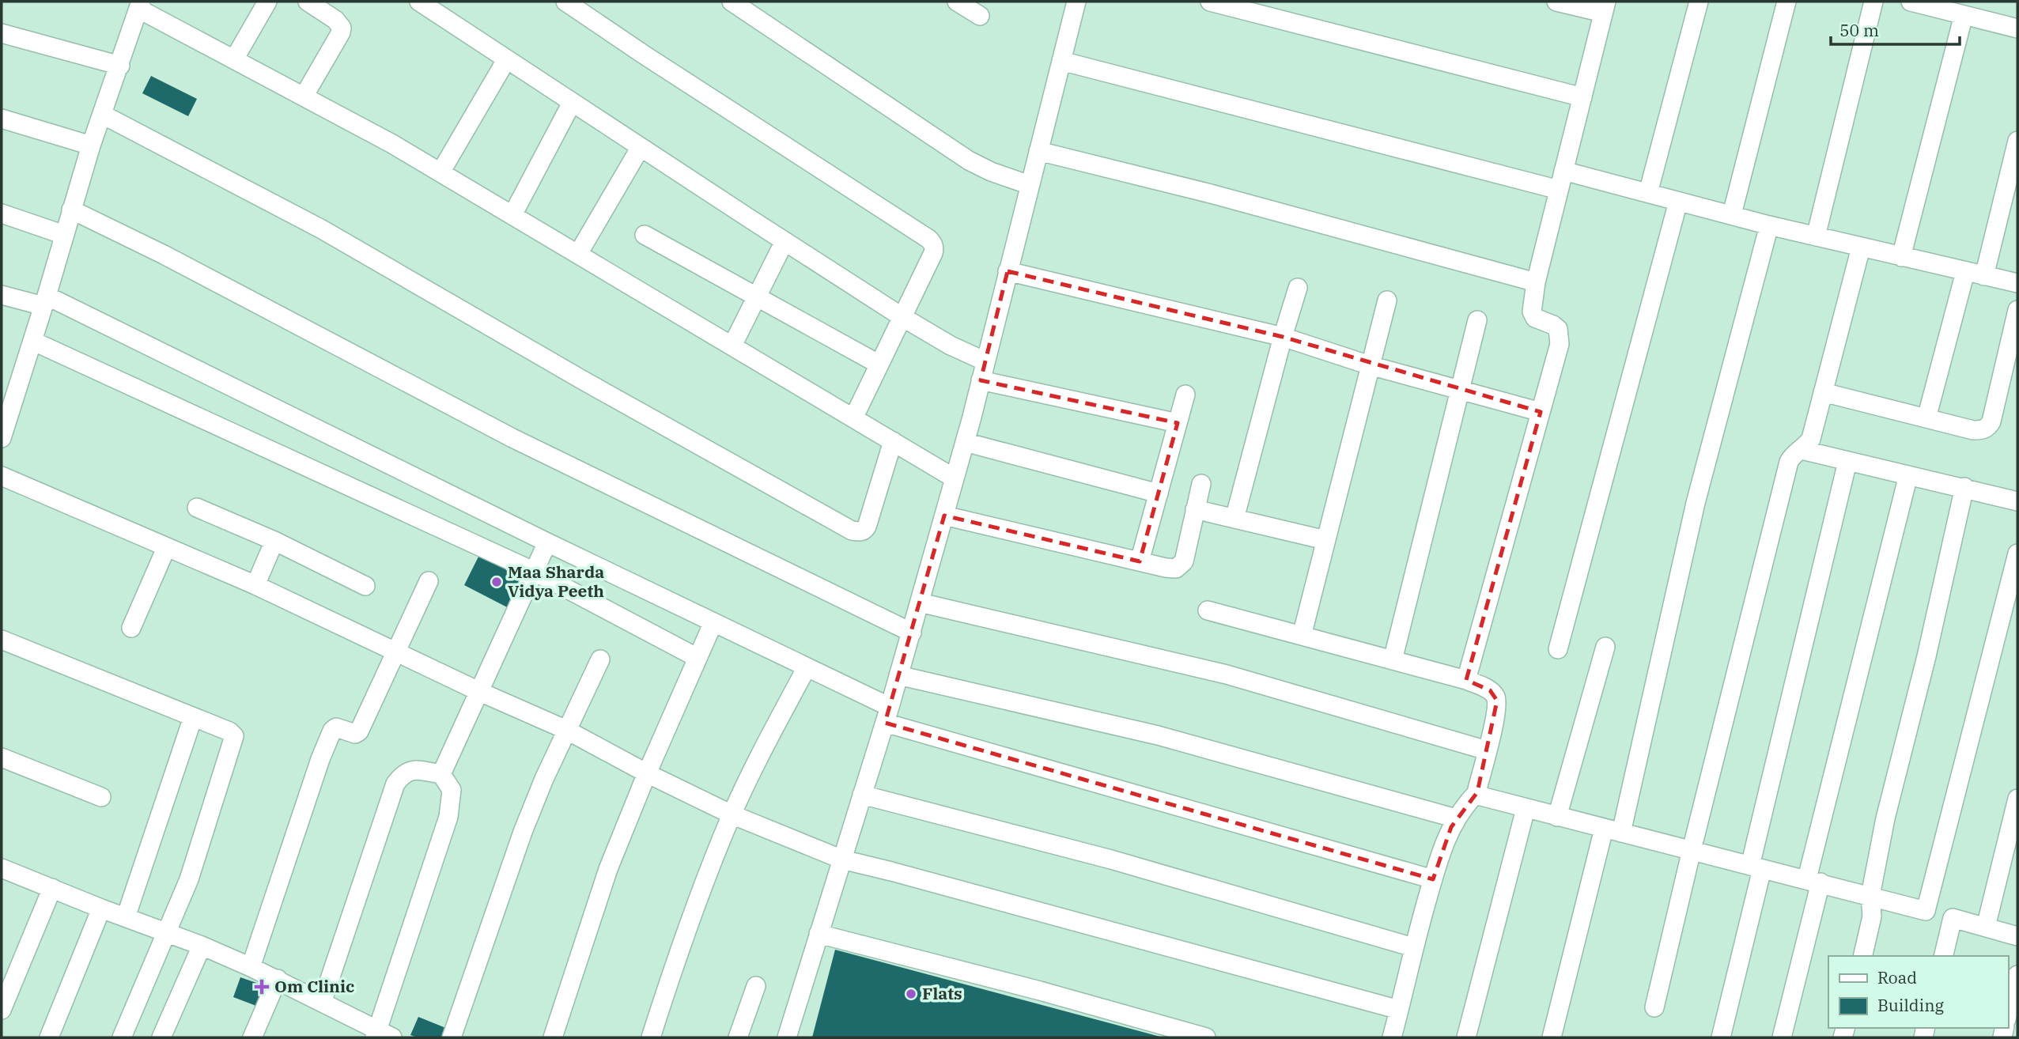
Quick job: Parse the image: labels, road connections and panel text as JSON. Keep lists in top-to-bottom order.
{
  "places": {
    "other": ["Maa Sharda Vidya Peeth", "Flats"],
    "health": ["Om Clinic"]
  },
  "legend": ["Road", "Building"],
  "scale_bar": "50 m"
}
